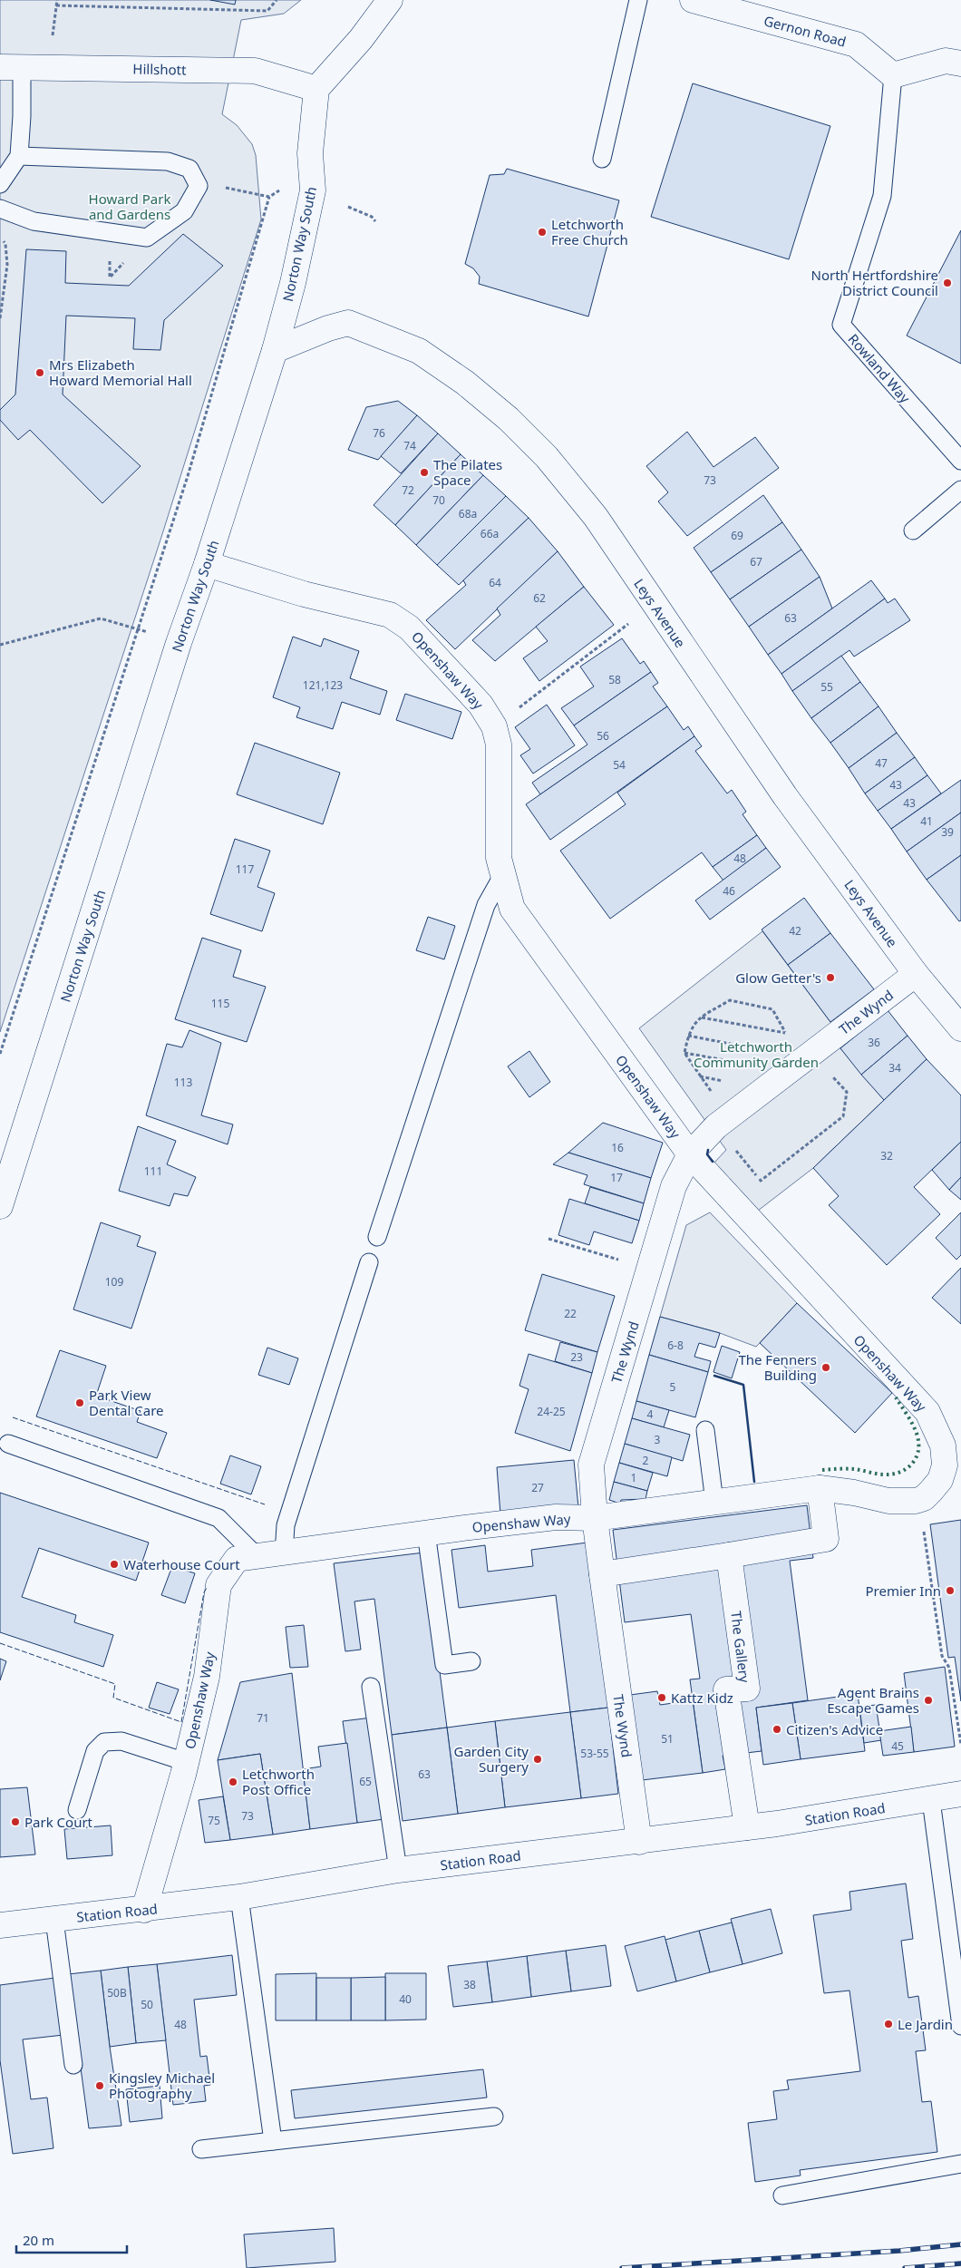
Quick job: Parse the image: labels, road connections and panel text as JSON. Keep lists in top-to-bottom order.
{
  "streets": {
    "street": [
      "Gernon Road",
      "Hillshott",
      "Norton Way South",
      "Leys Avenue",
      "Openshaw Way",
      "The Wynd",
      "The Gallery",
      "Station Road"
    ],
    "lane": ["Rowland Way"]
  },
  "crossings": [
    ["Gernon Road", "Rowland Way"],
    ["Hillshott", "Norton Way South"],
    ["Norton Way South", "Leys Avenue"],
    ["Norton Way South", "Openshaw Way"],
    ["Leys Avenue", "The Wynd"],
    ["Openshaw Way", "The Wynd"],
    ["Openshaw Way", "Station Road"],
    ["The Wynd", "Station Road"],
    ["The Gallery", "Station Road"]
  ],
  "parks": ["Howard Park and Gardens", "Letchworth Community Garden"],
  "places": [
    "Letchworth Free Church",
    "North Hertfordshire District Council",
    "Mrs Elizabeth Howard Memorial Hall",
    "The Pilates Space",
    "Glow Getter's",
    "The Fenners Building",
    "Park View Dental Care",
    "Waterhouse Court",
    "Premier Inn",
    "Kattz Kidz",
    "Agent Brains Escape Games",
    "Citizen's Advice",
    "Garden City Surgery",
    "Letchworth Post Office",
    "Park Court",
    "Le Jardin",
    "Kingsley Michael Photography"
  ],
  "house_numbers": [
    "76",
    "74",
    "73",
    "72",
    "70",
    "68a",
    "66a",
    "69",
    "67",
    "64",
    "62",
    "63",
    "58",
    "121,123",
    "55",
    "56",
    "47",
    "54",
    "43",
    "43",
    "41",
    "39",
    "48",
    "117",
    "46",
    "42",
    "115",
    "36",
    "34",
    "113",
    "16",
    "32",
    "111",
    "17",
    "109",
    "22",
    "6-8",
    "23",
    "5",
    "24-25",
    "4",
    "3",
    "2",
    "1",
    "27",
    "71",
    "51",
    "45",
    "53-55",
    "63",
    "65",
    "73",
    "75",
    "38",
    "50B",
    "40",
    "50",
    "48"
  ],
  "scale_bar": "20 m"
}
